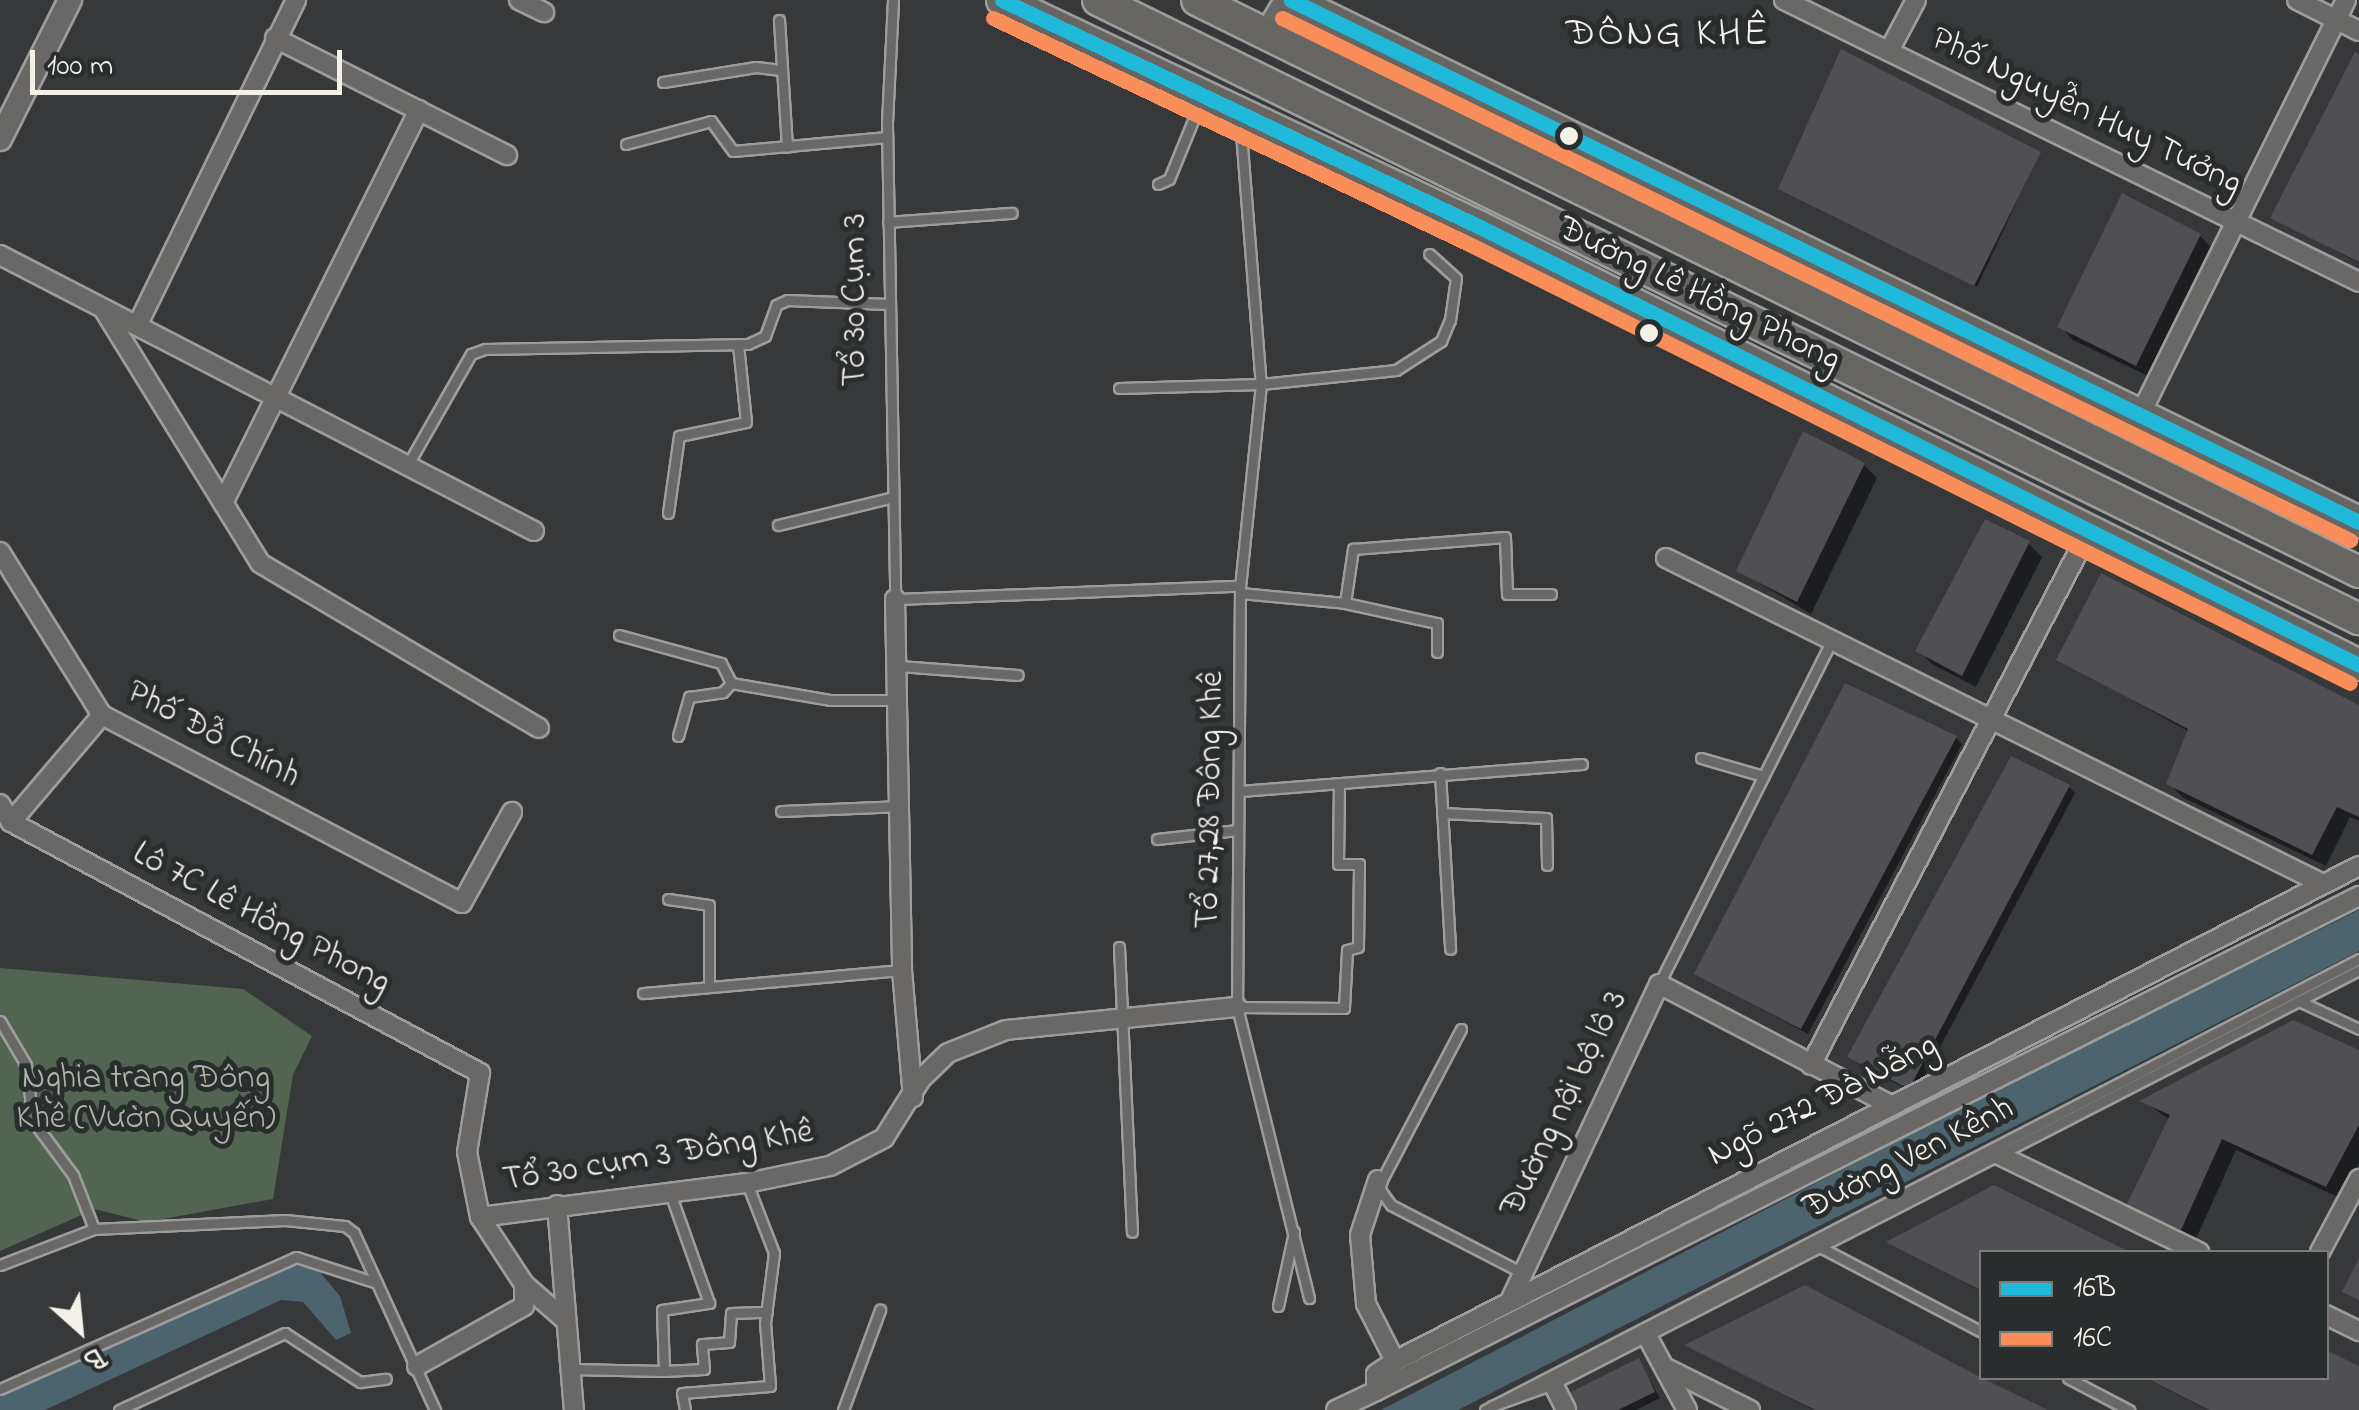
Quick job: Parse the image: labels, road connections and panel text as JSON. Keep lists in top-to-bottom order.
{
  "streets": {
    "main road": ["Đường Lê Hồng Phong"],
    "street": [
      "Phố Nguyễn Huy Tưởng",
      "Tổ 30 Cụm 3",
      "Phố Đỗ Chính",
      "Lô 7C Lê Hồng Phong",
      "Ngõ 272 Đà Nẵng",
      "Đường nội bộ lô 3",
      "Tổ 30 cụm 3 Đông Khê"
    ],
    "lane": ["Tổ 27,28 Đông Khê", "Đường Ven Kênh"]
  },
  "crossings": [
    ["Đường Lê Hồng Phong", "Tổ 27,28 Đông Khê"],
    ["Tổ 30 Cụm 3", "Tổ 30 cụm 3 Đông Khê"],
    ["Tổ 27,28 Đông Khê", "Tổ 30 cụm 3 Đông Khê"],
    ["Lô 7C Lê Hồng Phong", "Tổ 30 cụm 3 Đông Khê"],
    ["Ngõ 272 Đà Nẵng", "Đường nội bộ lô 3"]
  ],
  "districts": ["ĐÔNG KHÊ"],
  "parks": ["Nghia trang Đông Khê (Vườn Quyến)"],
  "lines": ["transit line 16B", "transit line 16C"],
  "legend": ["16B", "16C"],
  "scale_bar": "100 m",
  "north": "bottom right"
}
